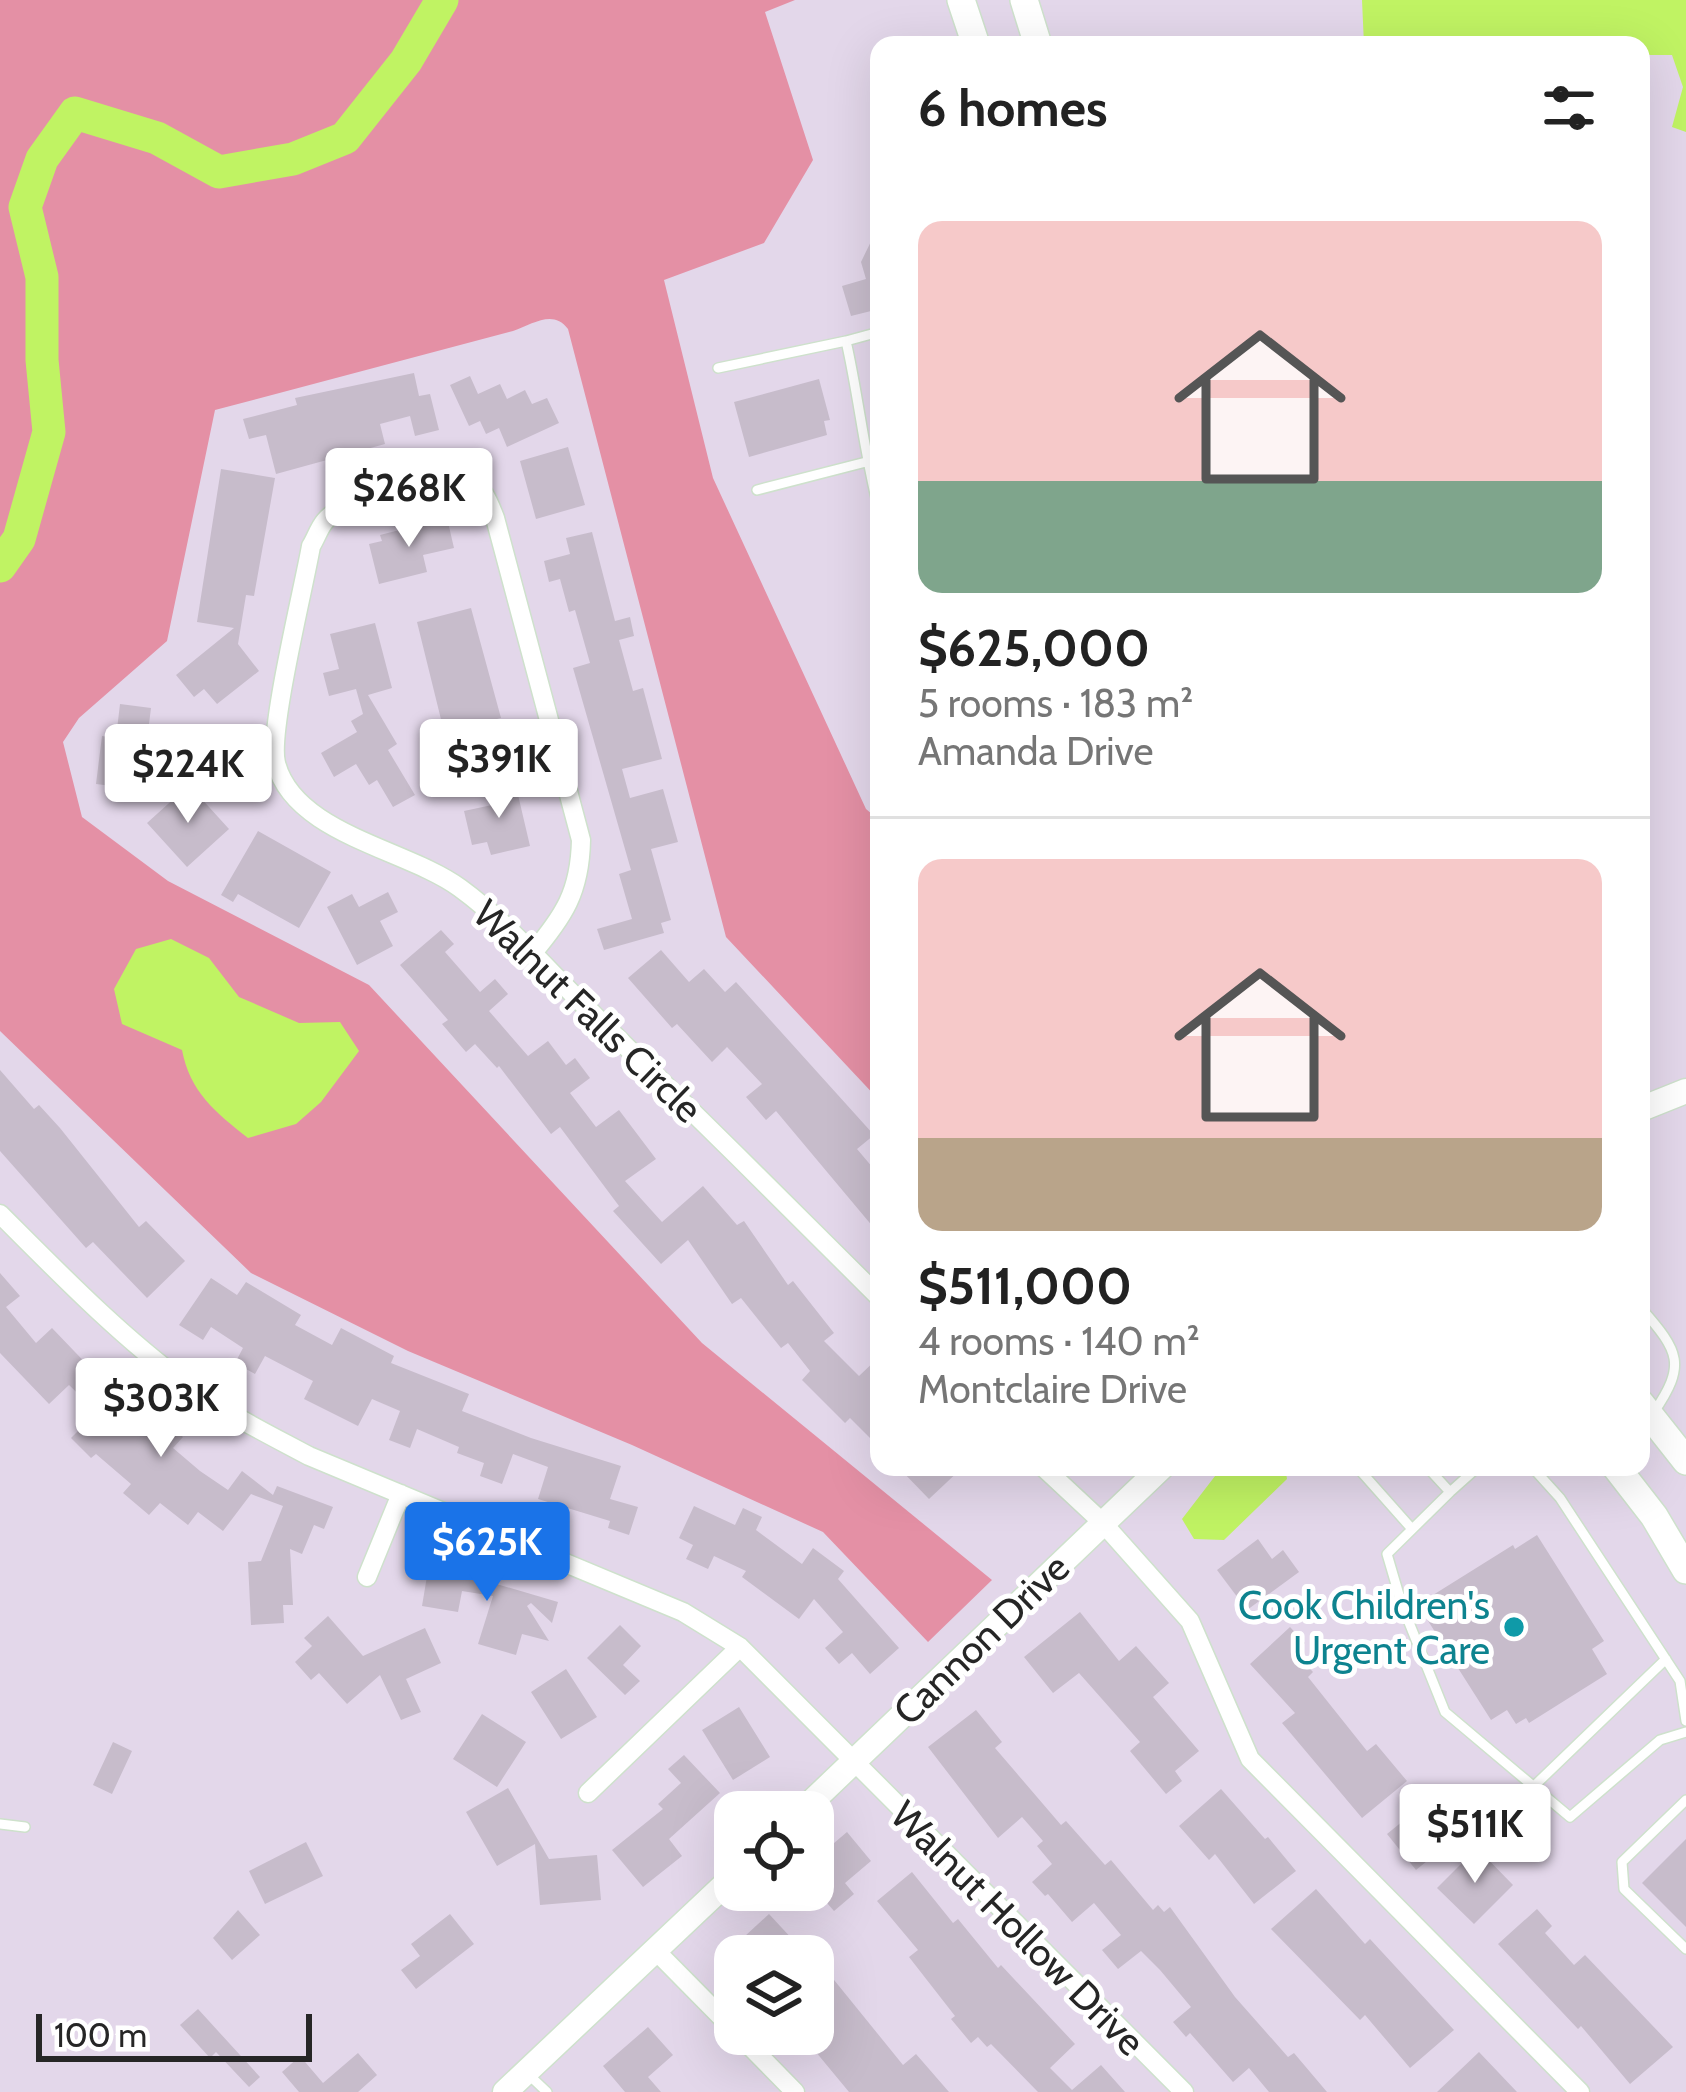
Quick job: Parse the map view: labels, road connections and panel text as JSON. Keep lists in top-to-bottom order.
{
  "streets": {
    "street": ["Walnut Falls Circle", "Cannon Drive", "Walnut Hollow Drive"]
  },
  "crossings": [
    ["Cannon Drive", "Walnut Hollow Drive"]
  ],
  "places": ["Cook Children's Urgent Care"],
  "scale_bar": "100 m",
  "page": {
    "heading": "6 homes",
    "list": [
      {
        "name": "$625,000",
        "note": "5 rooms · 183 m² · Amanda Drive"
      },
      {
        "name": "$511,000",
        "note": "4 rooms · 140 m² · Montclaire Drive"
      }
    ],
    "price": [
      "$268K",
      "$391K",
      "$224K",
      "$303K",
      "$625K",
      "$511K"
    ],
    "scale": "100 m"
  }
}
